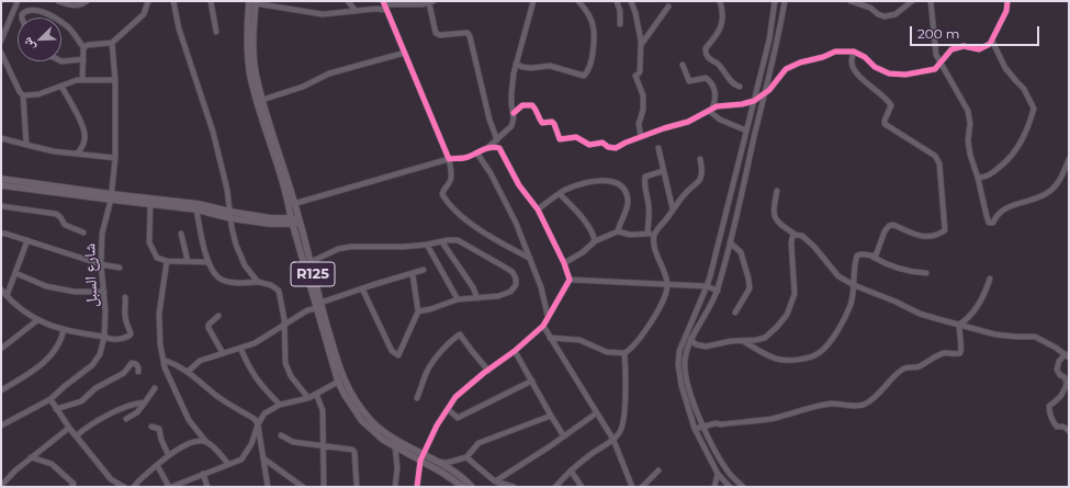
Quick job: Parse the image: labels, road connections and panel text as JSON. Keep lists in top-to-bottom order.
{
  "streets": {
    "main road": ["R125"],
    "street": ["شارع السبل"]
  },
  "scale_bar": "200 m",
  "north": "bottom left"
}
